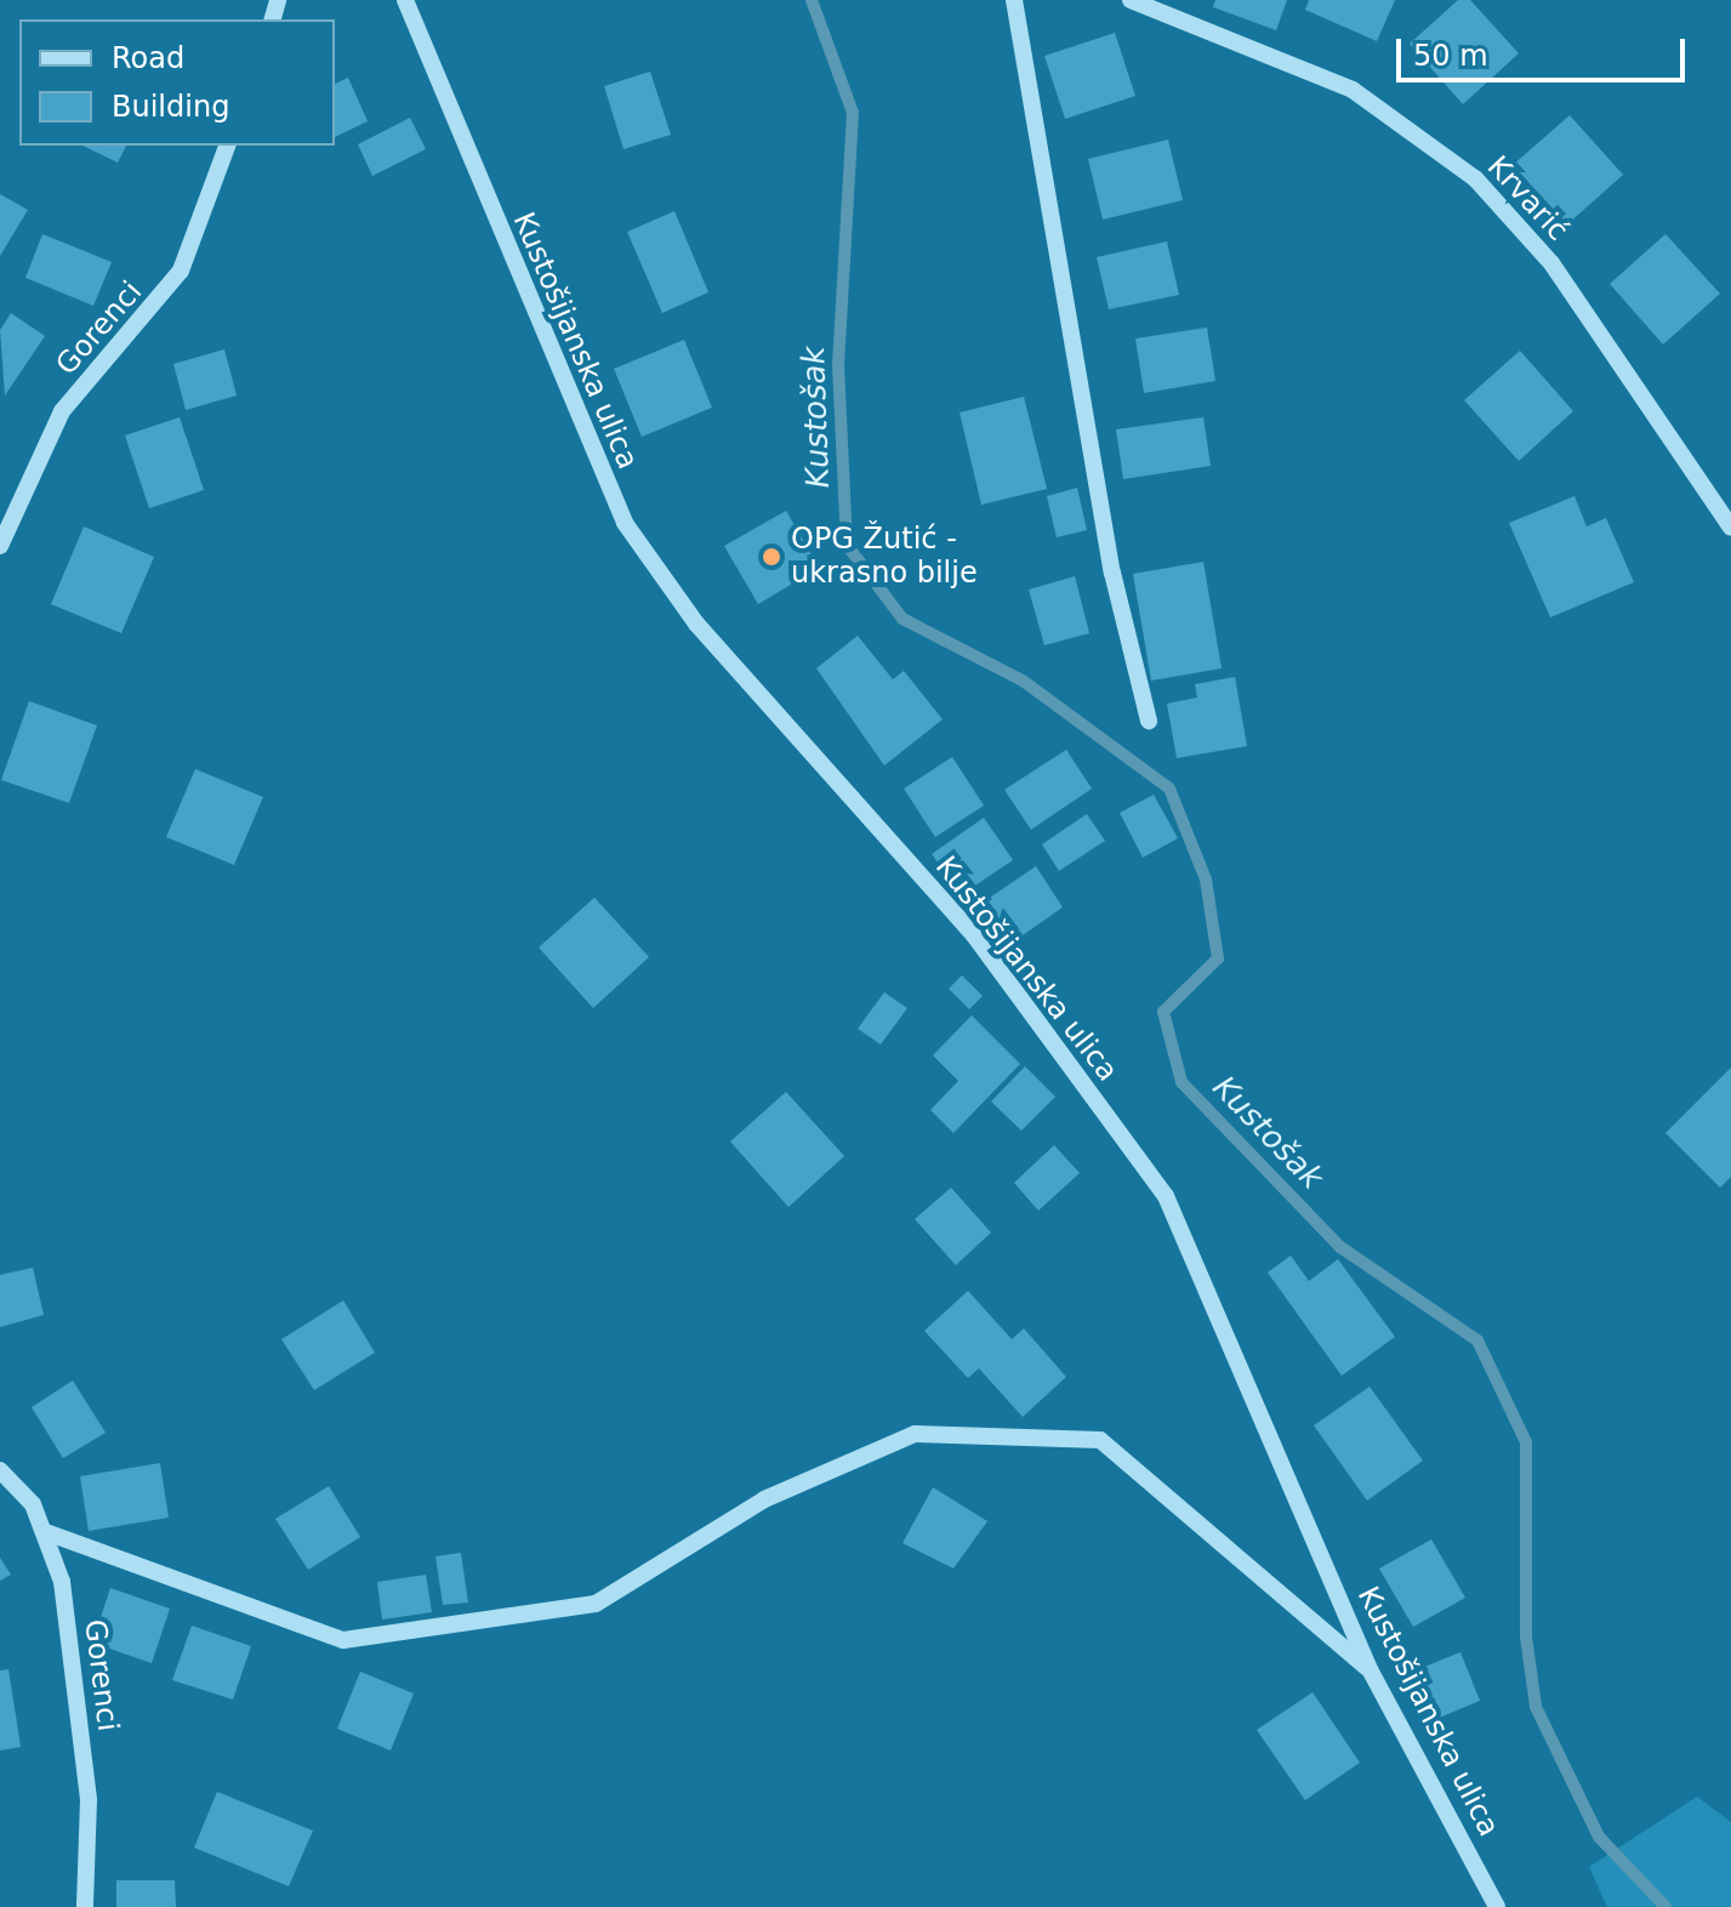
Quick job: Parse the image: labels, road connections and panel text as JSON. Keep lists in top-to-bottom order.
{
  "streets": {
    "street": ["Krvarić", "Gorenci", "Kustošijanska ulica"]
  },
  "water": ["Kustošak"],
  "places": ["OPG Žutić - ukrasno bilje"],
  "legend": ["Road", "Building"],
  "scale_bar": "50 m"
}
